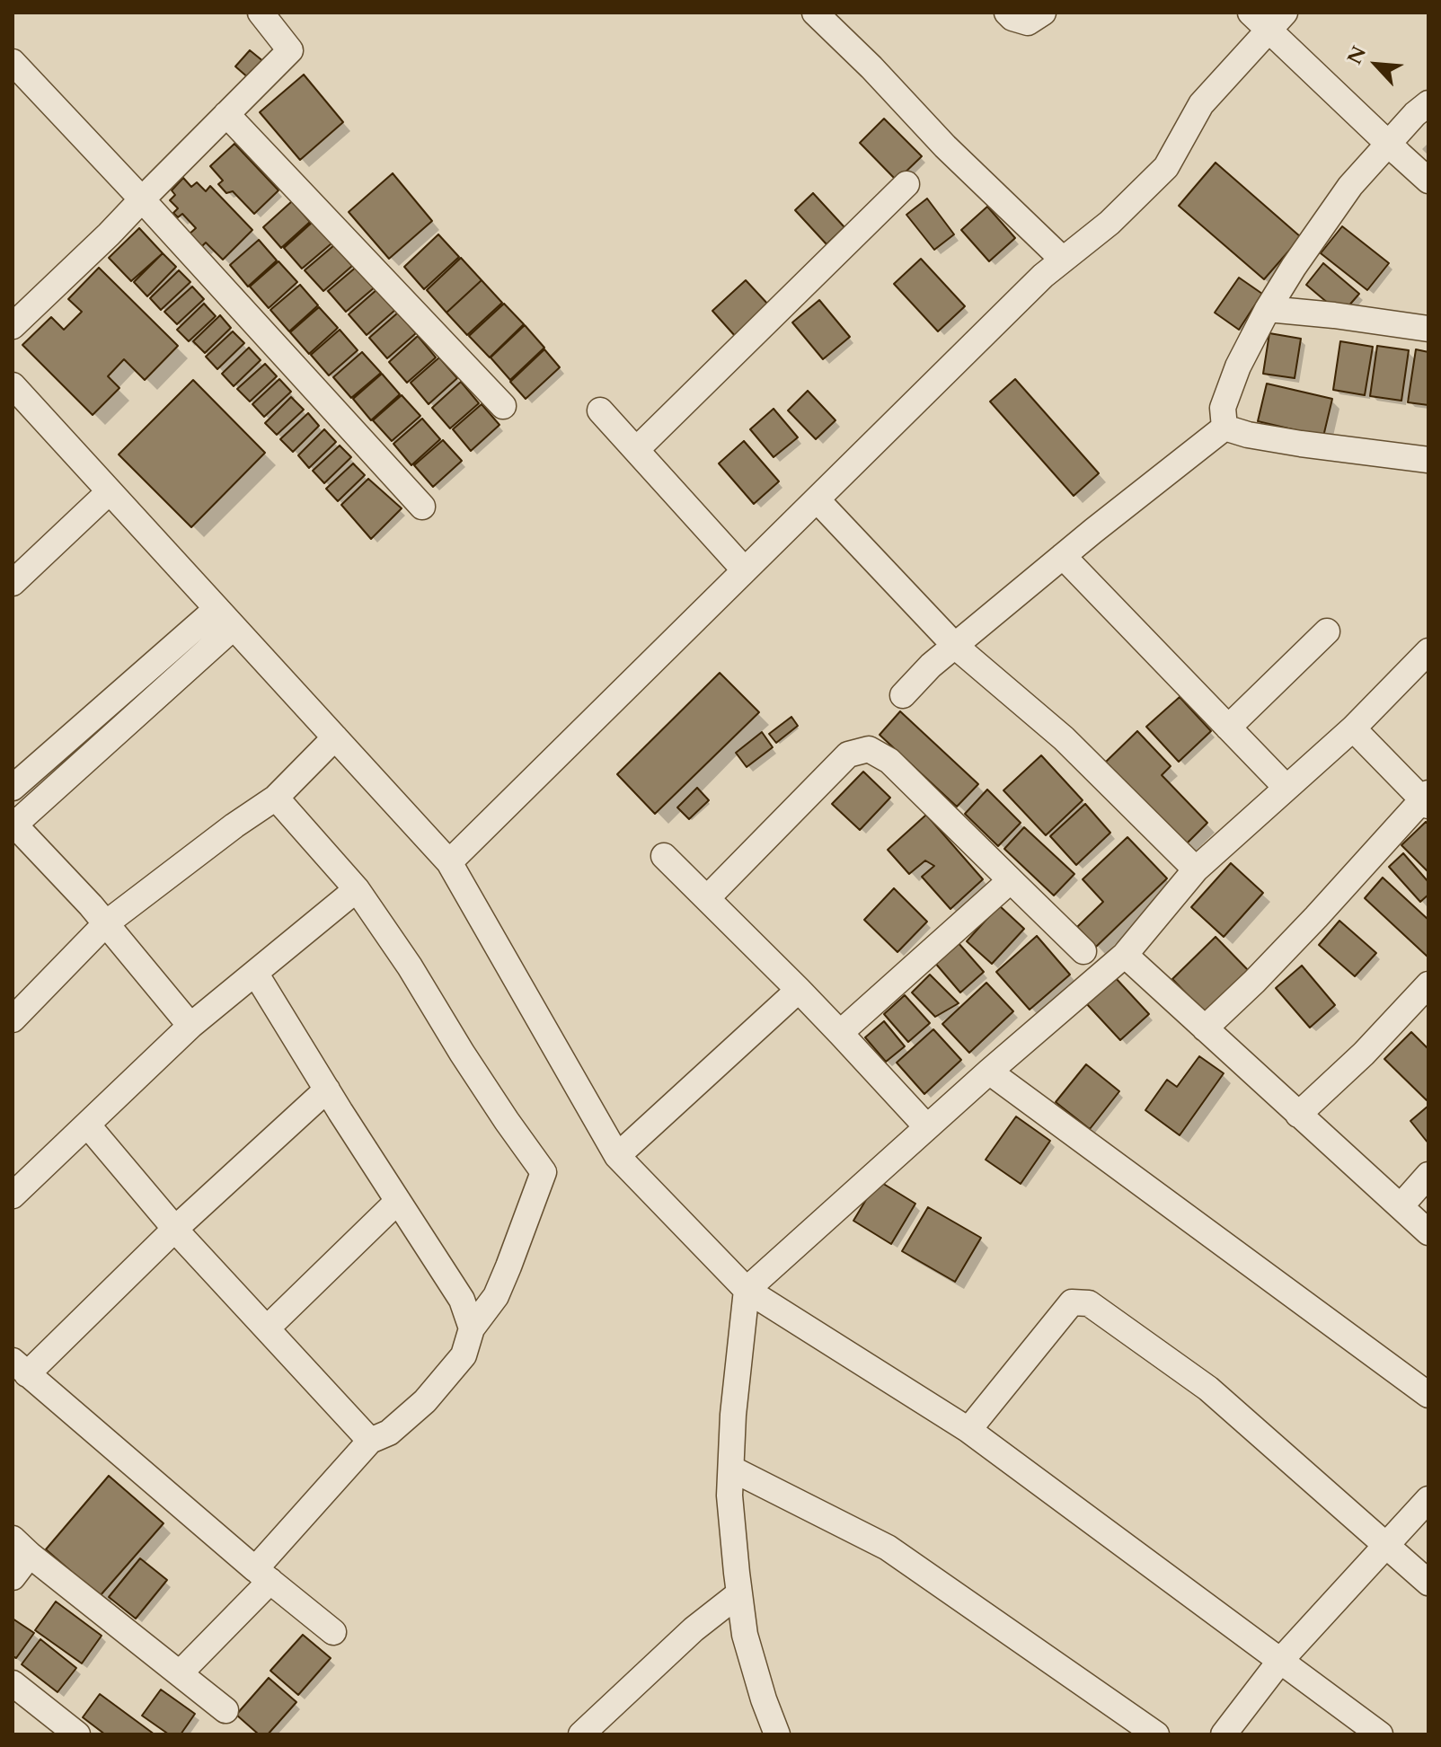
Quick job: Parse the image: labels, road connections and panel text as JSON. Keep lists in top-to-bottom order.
{
  "north": "top left"
}
